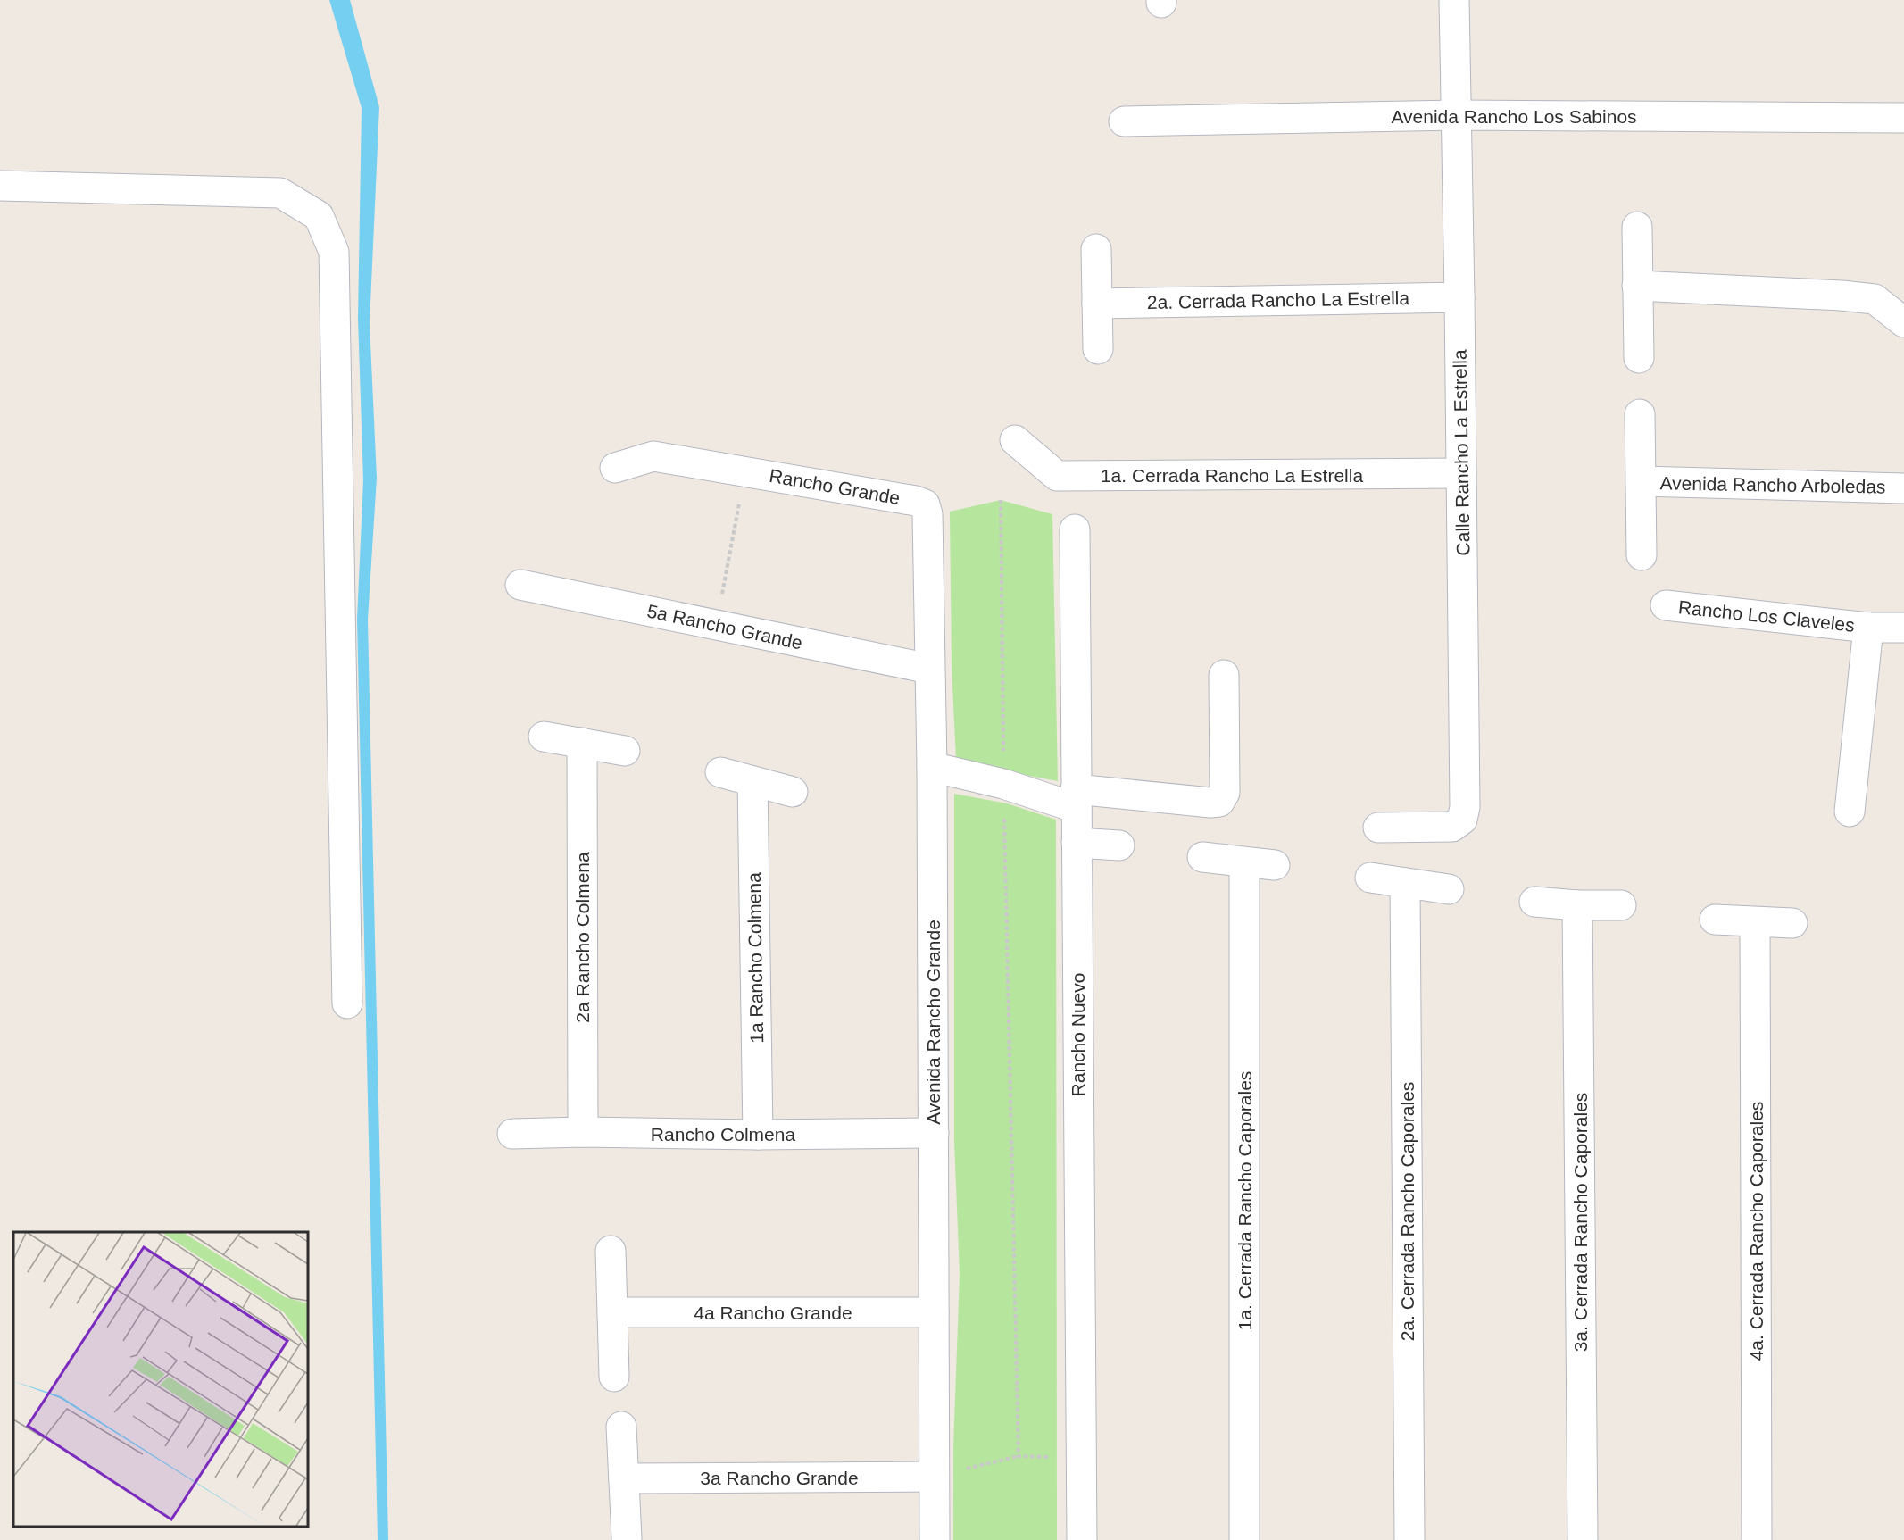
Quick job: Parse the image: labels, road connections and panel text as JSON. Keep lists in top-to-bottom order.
{
  "streets": {
    "street": [
      "Avenida Rancho Los Sabinos",
      "2a. Cerrada Rancho La Estrella",
      "Calle Rancho La Estrella",
      "1a. Cerrada Rancho La Estrella",
      "Avenida Rancho Arboledas",
      "Rancho Grande",
      "Rancho Los Claveles",
      "5a Rancho Grande",
      "2a Rancho Colmena",
      "1a Rancho Colmena",
      "Avenida Rancho Grande",
      "Rancho Nuevo",
      "Rancho Colmena",
      "1a. Cerrada Rancho Caporales",
      "2a. Cerrada Rancho Caporales",
      "3a. Cerrada Rancho Caporales",
      "4a. Cerrada Rancho Caporales",
      "4a Rancho Grande",
      "3a Rancho Grande"
    ]
  },
  "crossings": [
    ["Avenida Rancho Los Sabinos", "Calle Rancho La Estrella"],
    ["2a. Cerrada Rancho La Estrella", "Calle Rancho La Estrella"],
    ["Calle Rancho La Estrella", "1a. Cerrada Rancho La Estrella"],
    ["Rancho Grande", "5a Rancho Grande"],
    ["Rancho Grande", "Avenida Rancho Grande"],
    ["5a Rancho Grande", "Avenida Rancho Grande"],
    ["2a Rancho Colmena", "Rancho Colmena"],
    ["1a Rancho Colmena", "Rancho Colmena"],
    ["Avenida Rancho Grande", "Rancho Colmena"],
    ["Avenida Rancho Grande", "4a Rancho Grande"],
    ["Avenida Rancho Grande", "3a Rancho Grande"]
  ]
}
